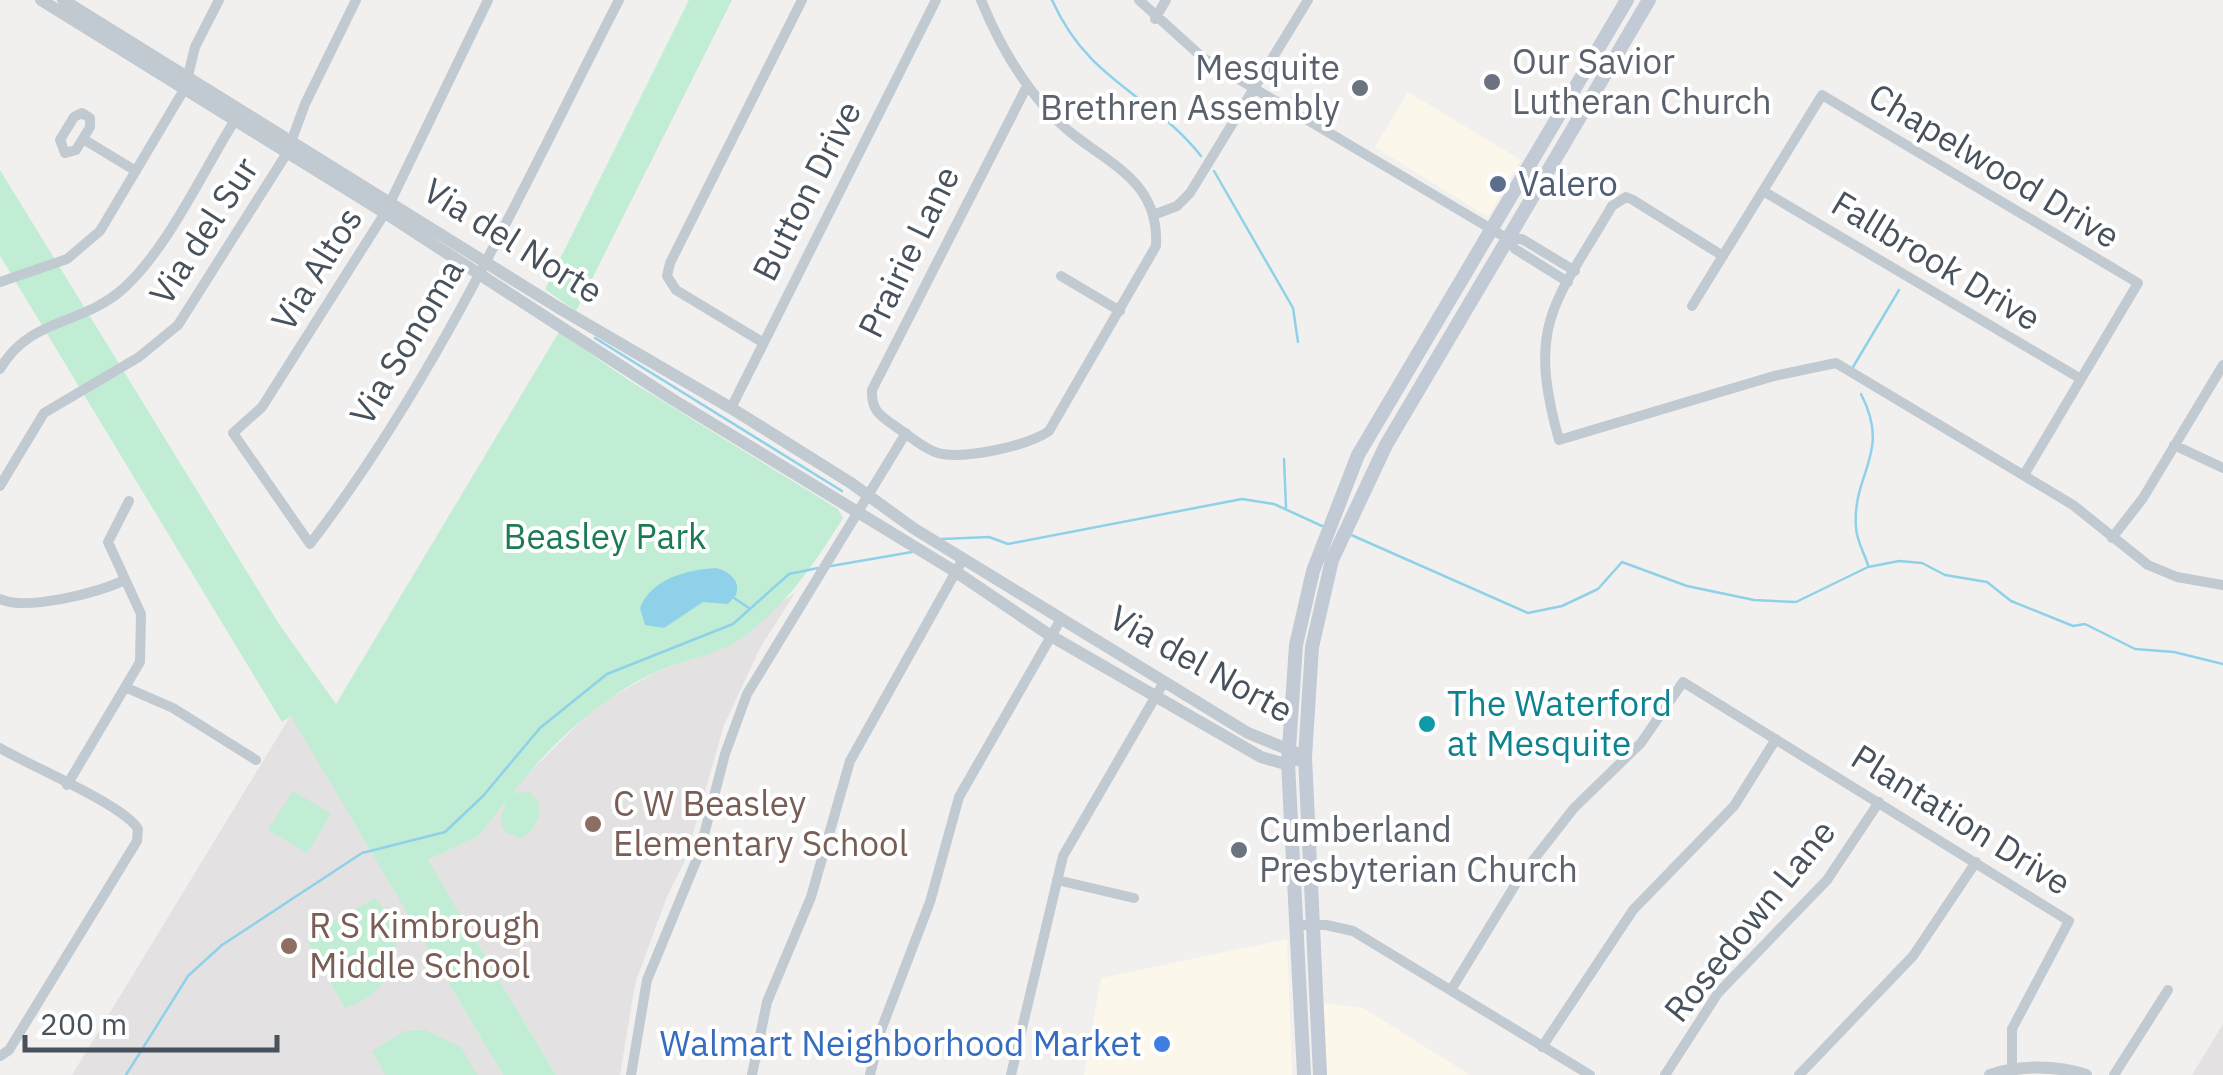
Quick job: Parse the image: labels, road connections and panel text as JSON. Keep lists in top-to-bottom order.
{
  "streets": {
    "street": [
      "Chapelwood Drive",
      "Button Drive",
      "Via del Sur",
      "Via del Norte",
      "Prairie Lane",
      "Fallbrook Drive",
      "Via Altos",
      "Via Sonoma",
      "Plantation Drive",
      "Rosedown Lane"
    ]
  },
  "crossings": [
    ["Chapelwood Drive", "Fallbrook Drive"],
    ["Button Drive", "Via del Norte"],
    ["Via del Sur", "Via del Norte"],
    ["Via del Norte", "Via Altos"],
    ["Via del Norte", "Via Sonoma"],
    ["Via Altos", "Via Sonoma"],
    ["Plantation Drive", "Rosedown Lane"]
  ],
  "parks": ["Beasley Park"],
  "places": [
    "Our Savior Lutheran Church",
    "Mesquite Brethren Assembly",
    "Valero",
    "The Waterford at Mesquite",
    "C W Beasley Elementary School",
    "Cumberland Presbyterian Church",
    "R S Kimbrough Middle School",
    "Walmart Neighborhood Market"
  ],
  "scale_bar": "200 m"
}
